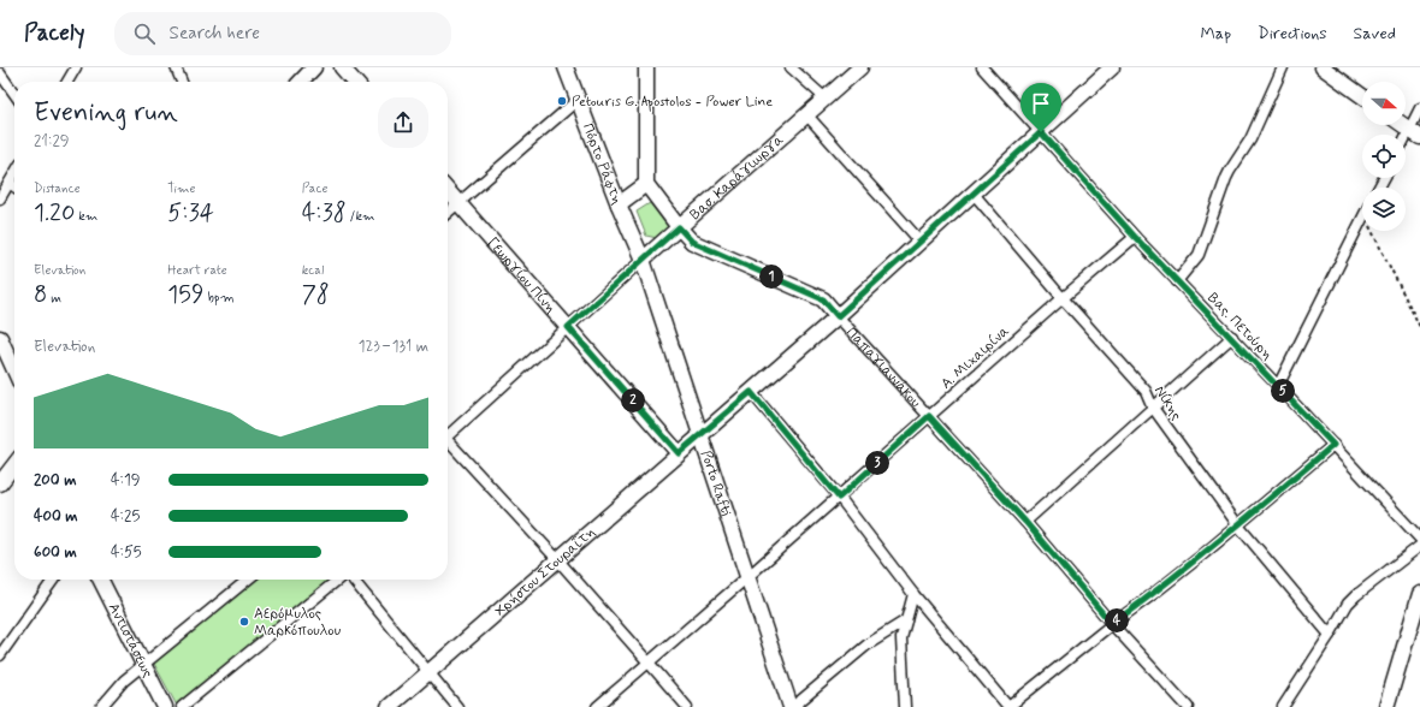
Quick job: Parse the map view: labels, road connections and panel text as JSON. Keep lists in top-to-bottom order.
{
  "streets": {
    "main road": [
      "Πόρτο Ράφτη",
      "Βασ. Καράγιωργα",
      "Γεωργίου Πίνη",
      "Παπαγιαννάκου",
      "Porto Rafti",
      "Χρήστου Στουραΐτη",
      "Αντιστάσεως"
    ],
    "street": ["Βας. Πετούρη", "Α. Μιχαιρίνα", "Νίκης"]
  },
  "crossings": [
    ["Πόρτο Ράφτη", "Βασ. Καράγιωργα"],
    ["Πόρτο Ράφτη", "Porto Rafti"],
    ["Βασ. Καράγιωργα", "Γεωργίου Πίνη"],
    ["Βασ. Καράγιωργα", "Παπαγιαννάκου"],
    ["Βασ. Καράγιωργα", "Porto Rafti"],
    ["Γεωργίου Πίνη", "Χρήστου Στουραΐτη"],
    ["Βας. Πετούρη", "Α. Μιχαιρίνα"],
    ["Βας. Πετούρη", "Χρήστου Στουραΐτη"],
    ["Α. Μιχαιρίνα", "Παπαγιαννάκου"],
    ["Α. Μιχαιρίνα", "Νίκης"],
    ["Α. Μιχαιρίνα", "Porto Rafti"],
    ["Παπαγιαννάκου", "Χρήστου Στουραΐτη"],
    ["Νίκης", "Χρήστου Στουραΐτη"],
    ["Porto Rafti", "Χρήστου Στουραΐτη"]
  ],
  "places": ["Petouris G. Apostolos - Power Line", "Αερόμυλος Μαρκόπουλου"],
  "north": "right",
  "page": {
    "header": "Pacely",
    "search": "Search here",
    "nav": ["Map", "Directions", "Saved"],
    "heading": ["Evening run", "21:29"],
    "stats": [
      ["Distance", "1.20 km"],
      ["Time", "5:34"],
      ["Pace", "4:38 /km"],
      ["Elevation", "8 m"],
      ["Heart rate", "159 bpm"],
      ["kcal", "78"]
    ],
    "pins": [
      "1",
      "5",
      "2",
      "3",
      "4"
    ],
    "chart": ["Elevation", "123–131 m"],
    "list": [
      {
        "name": "200 m",
        "note": "4:19"
      },
      {
        "name": "400 m",
        "note": "4:25"
      },
      {
        "name": "600 m",
        "note": "4:55"
      }
    ]
  }
}
